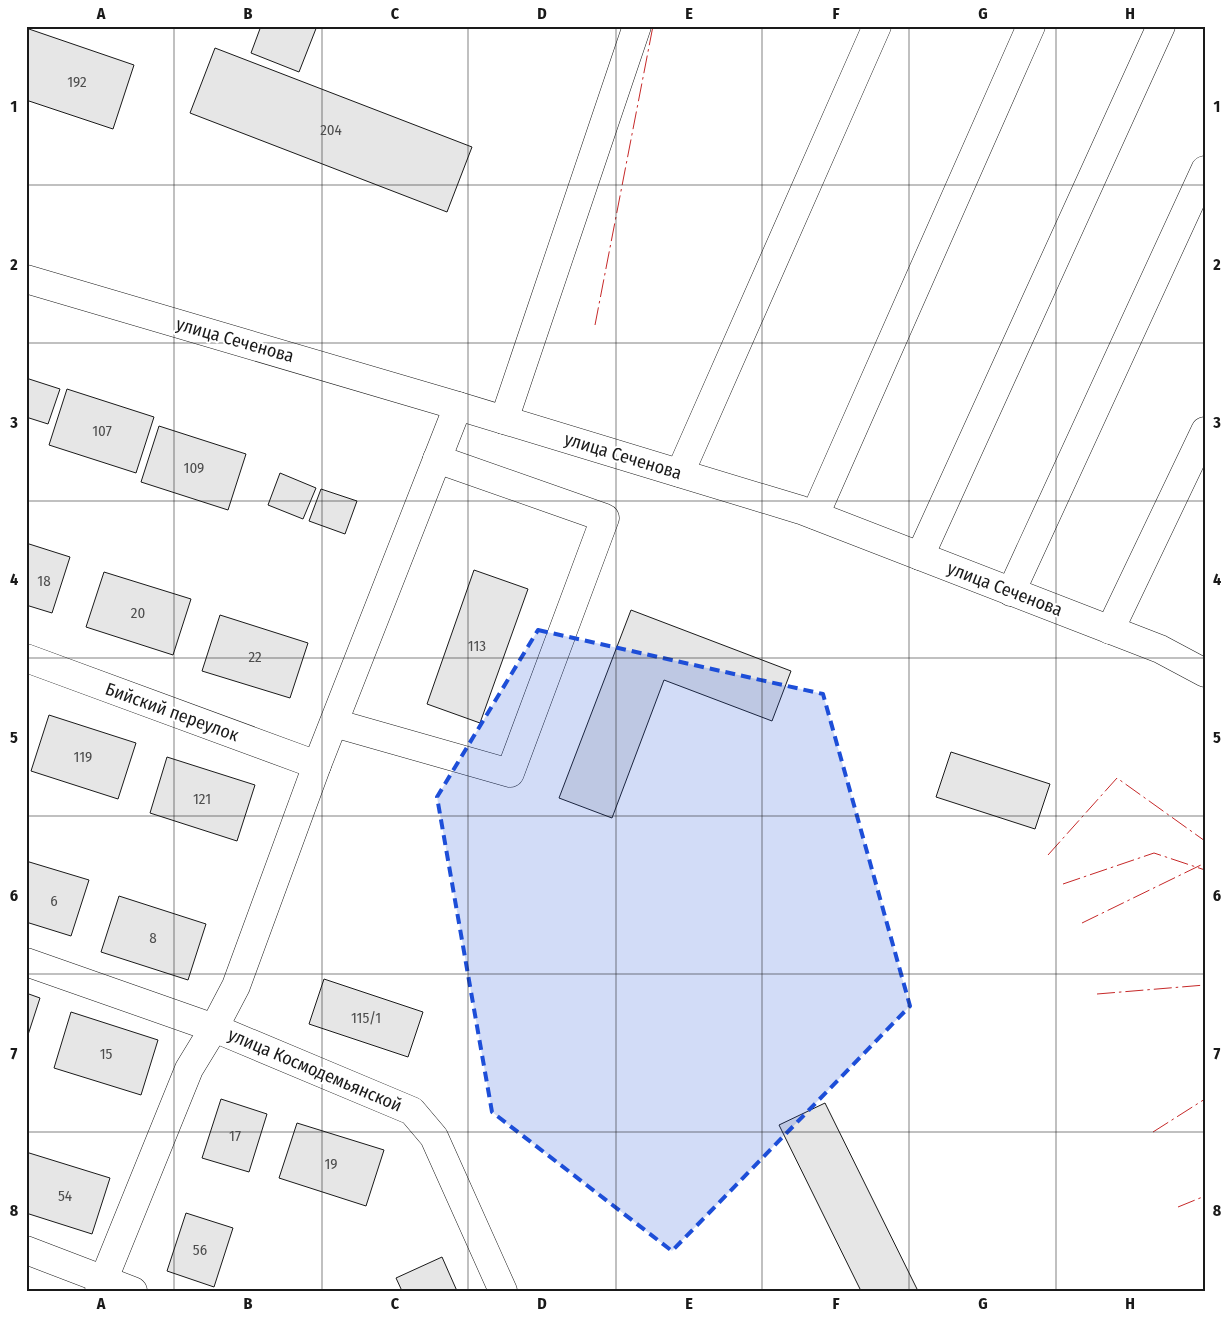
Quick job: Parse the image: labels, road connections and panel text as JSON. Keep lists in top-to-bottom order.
{
  "streets": {
    "street": ["улица Сеченова", "Бийский переулок", "улица Космодемьянской"]
  },
  "house_numbers": [
    "192",
    "204",
    "107",
    "109",
    "18",
    "20",
    "113",
    "22",
    "119",
    "121",
    "6",
    "8",
    "115/1",
    "15",
    "17",
    "19",
    "54",
    "56"
  ],
  "grid": {
    "columns": [
      "A",
      "B",
      "C",
      "D",
      "E",
      "F",
      "G",
      "H"
    ],
    "rows": [
      "1",
      "2",
      "3",
      "4",
      "5",
      "6",
      "7",
      "8"
    ]
  }
}
